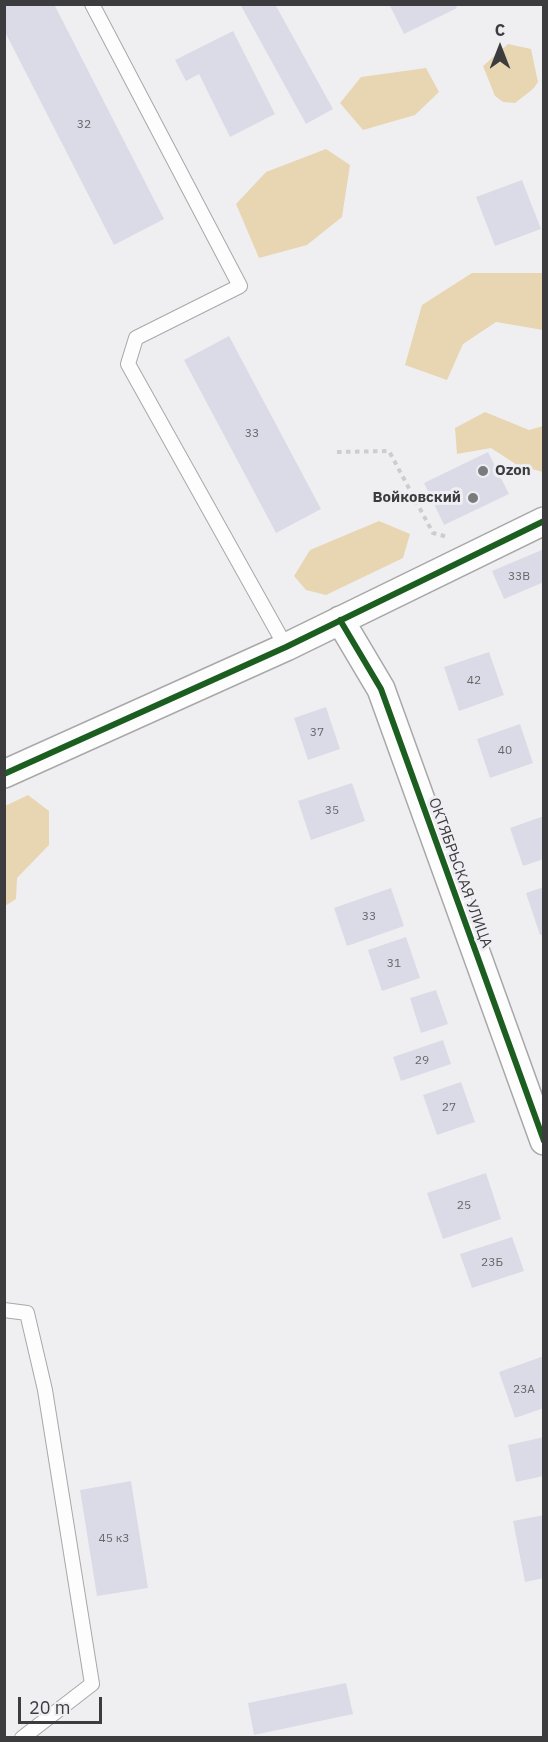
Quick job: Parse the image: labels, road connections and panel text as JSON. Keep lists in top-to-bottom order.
{
  "streets": {
    "street": ["ОКТЯБРЬСКАЯ УЛИЦА"]
  },
  "places": ["Ozon", "Войковский"],
  "house_numbers": [
    "32",
    "33",
    "33В",
    "42",
    "37",
    "40",
    "35",
    "33",
    "31",
    "29",
    "27",
    "25",
    "23Б",
    "23А",
    "45 к3"
  ],
  "scale_bar": "20 m",
  "north": "top"
}
